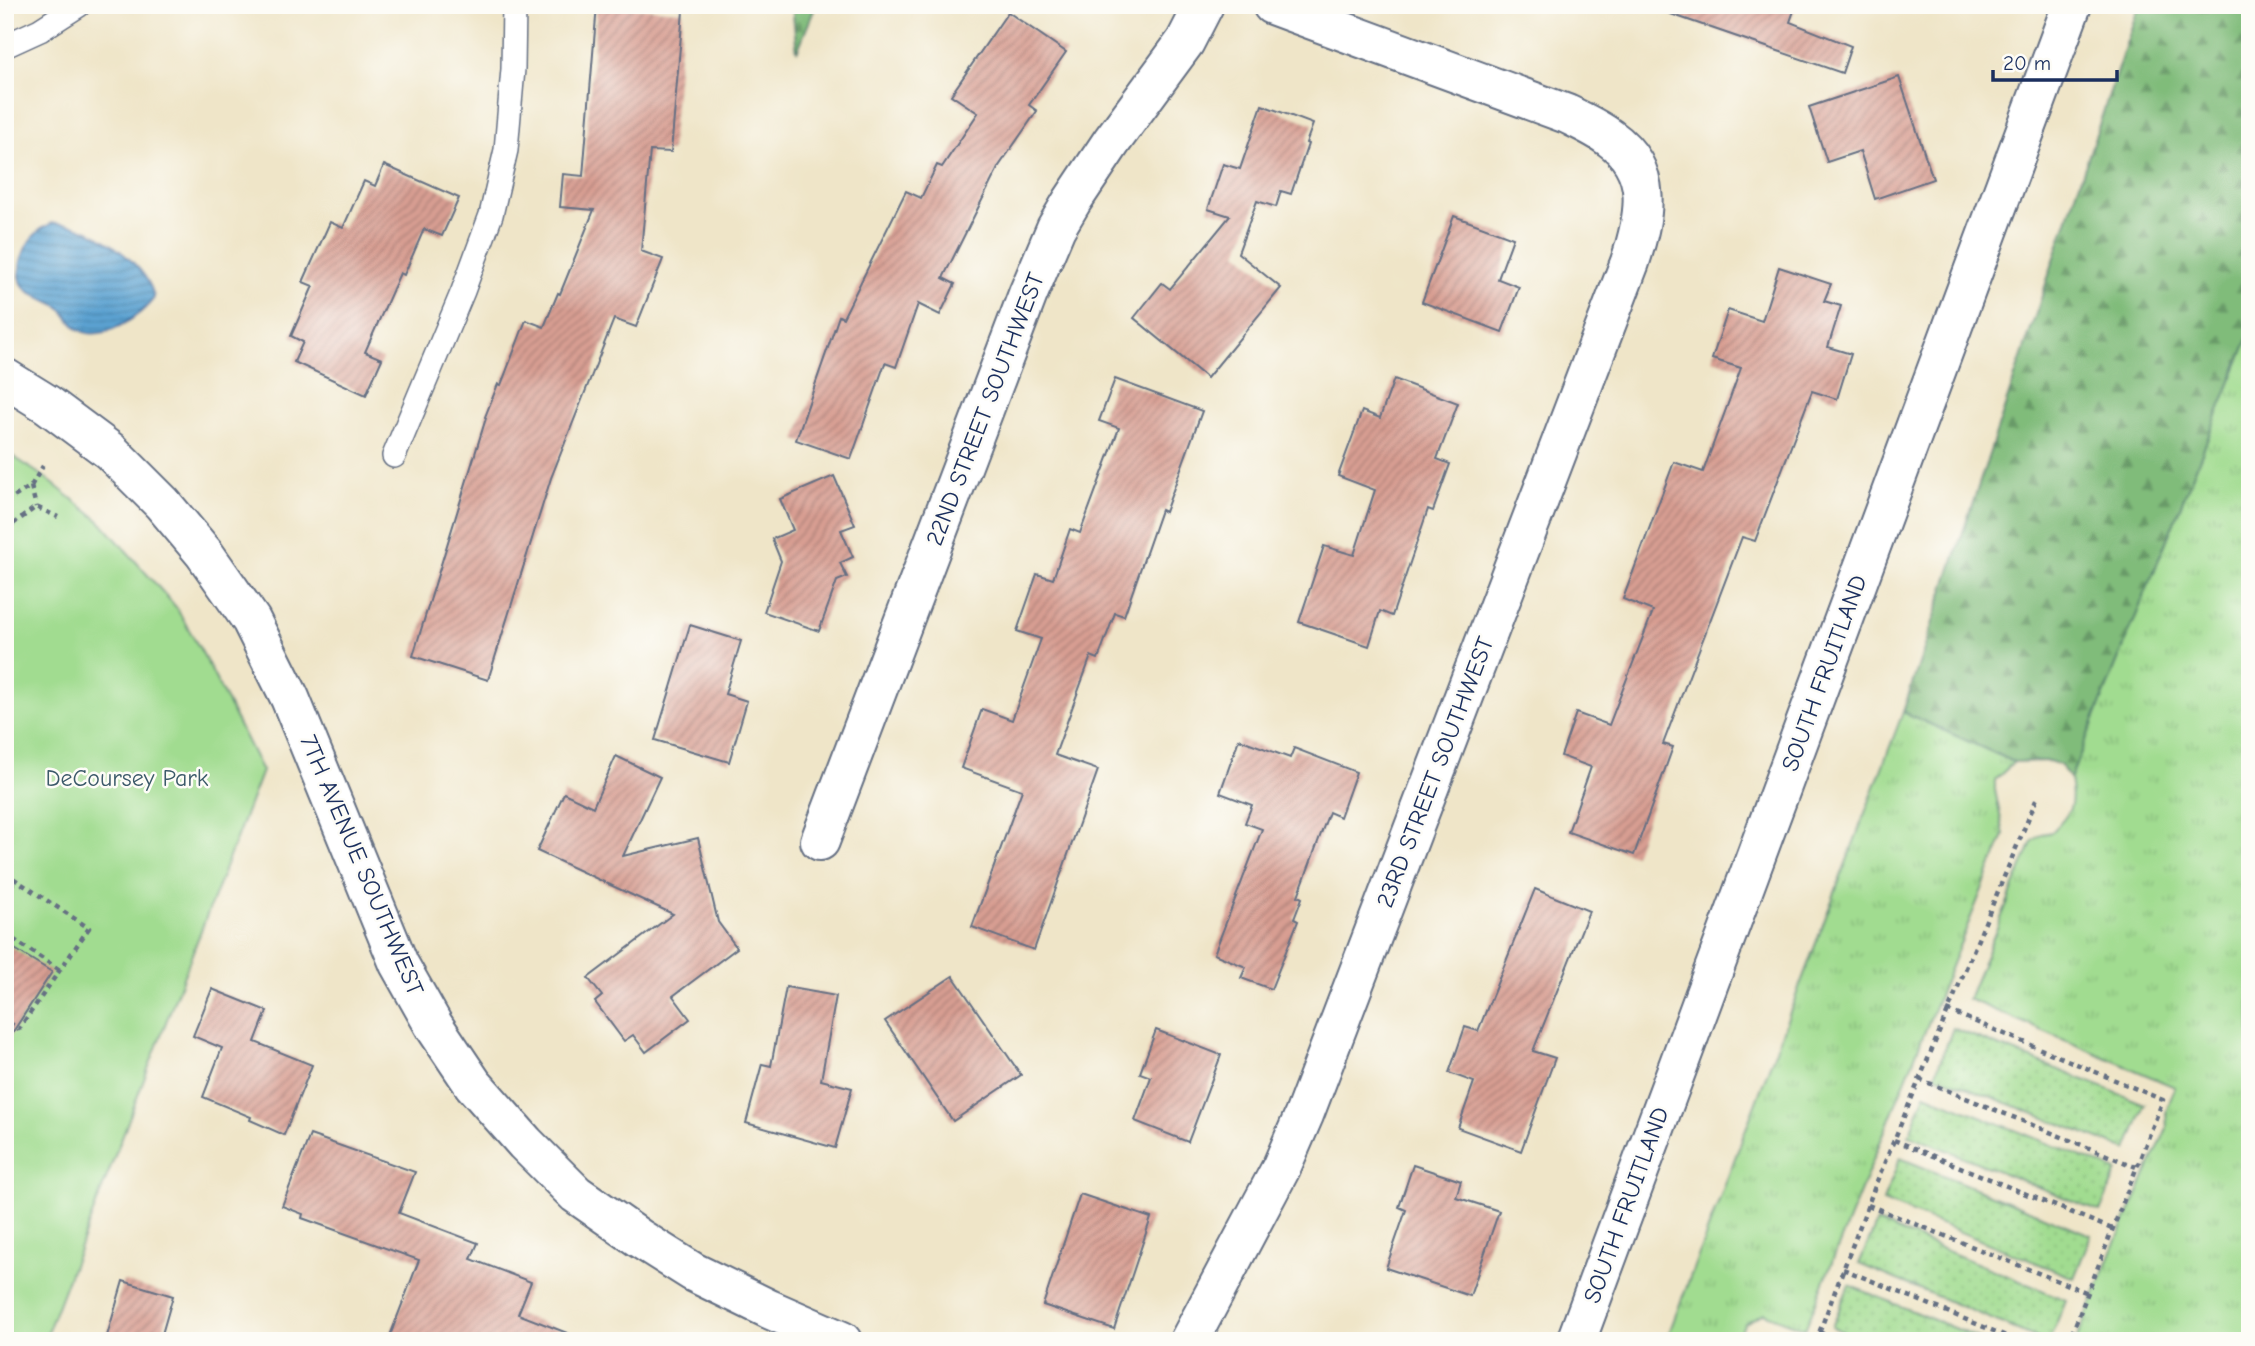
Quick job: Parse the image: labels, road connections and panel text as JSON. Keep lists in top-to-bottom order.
{
  "streets": {
    "street": [
      "22ND STREET SOUTHWEST",
      "SOUTH FRUITLAND",
      "23RD STREET SOUTHWEST",
      "7TH AVENUE SOUTHWEST"
    ]
  },
  "parks": ["DeCoursey Park"],
  "scale_bar": "20 m"
}
